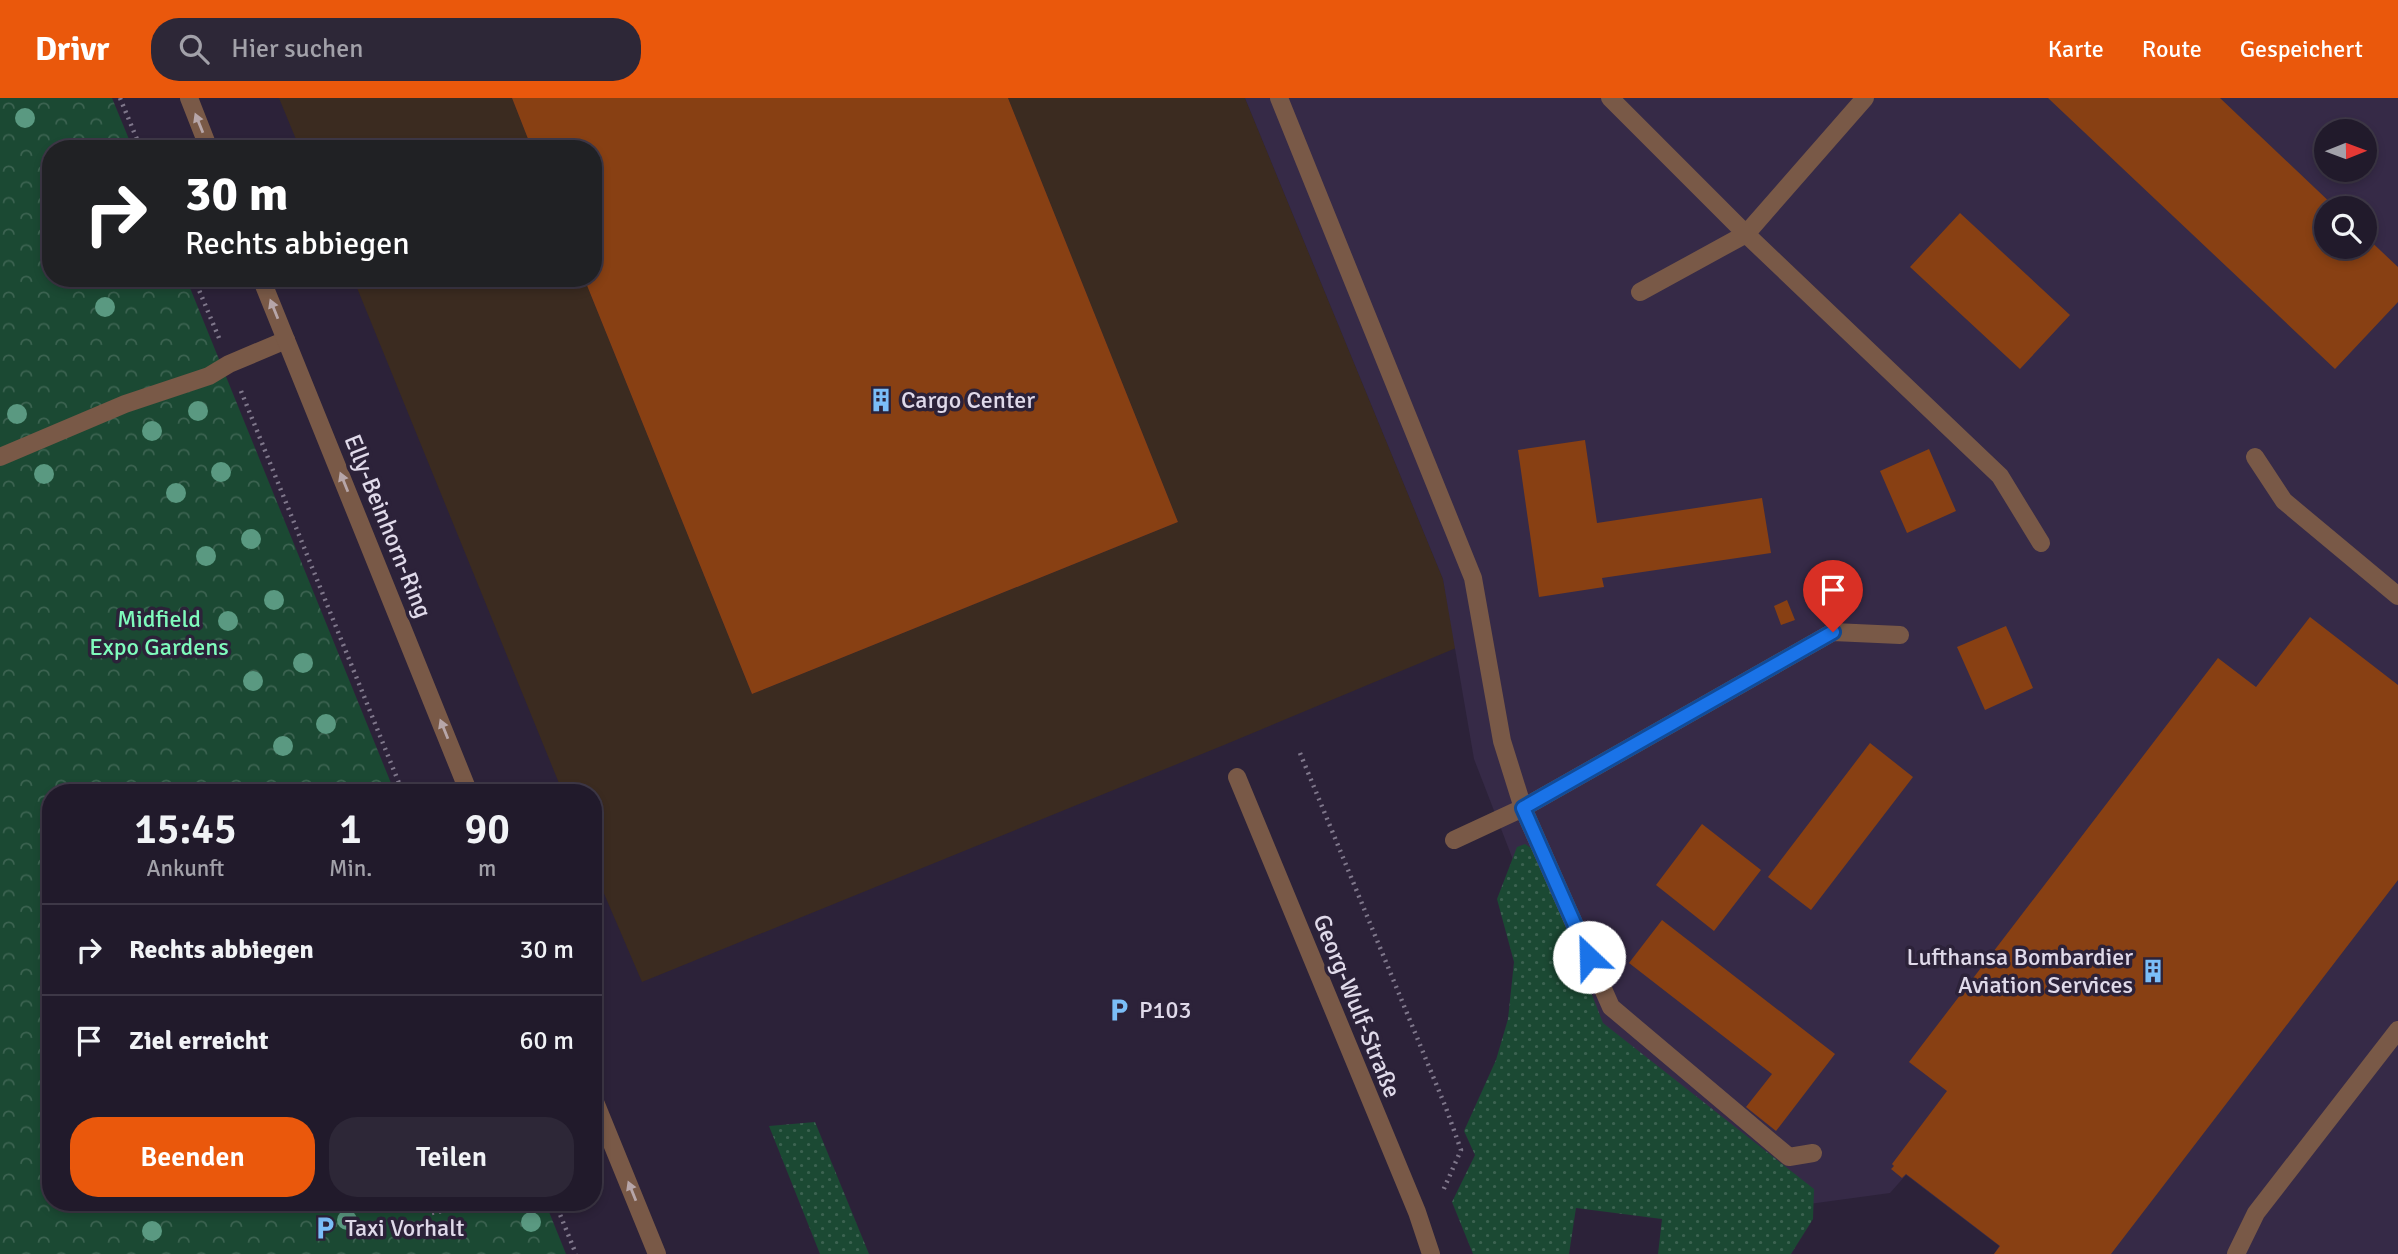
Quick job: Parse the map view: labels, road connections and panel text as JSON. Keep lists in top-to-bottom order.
{
  "streets": {
    "street": ["Elly-Beinhorn-Ring", "Georg-Wulf-Straße"]
  },
  "one_way": ["Elly-Beinhorn-Ring"],
  "parks": ["Midfield Expo Gardens"],
  "places": {
    "building": ["Cargo Center", "Lufthansa Bombardier Aviation Services"],
    "parking": ["P103", "Taxi Vorhalt"]
  },
  "north": "right",
  "page": {
    "header": "Drivr",
    "search": "Hier suchen",
    "nav": ["Karte", "Route", "Gespeichert"],
    "turn": ["30 m", "Rechts abbiegen"],
    "eta": [
      "15:45",
      "Ankunft",
      "1",
      "Min.",
      "90",
      "m"
    ],
    "list": [
      {
        "name": "Rechts abbiegen",
        "value": "30 m"
      },
      {
        "name": "Ziel erreicht",
        "value": "60 m"
      }
    ],
    "buttons": ["Beenden", "Teilen"]
  }
}
